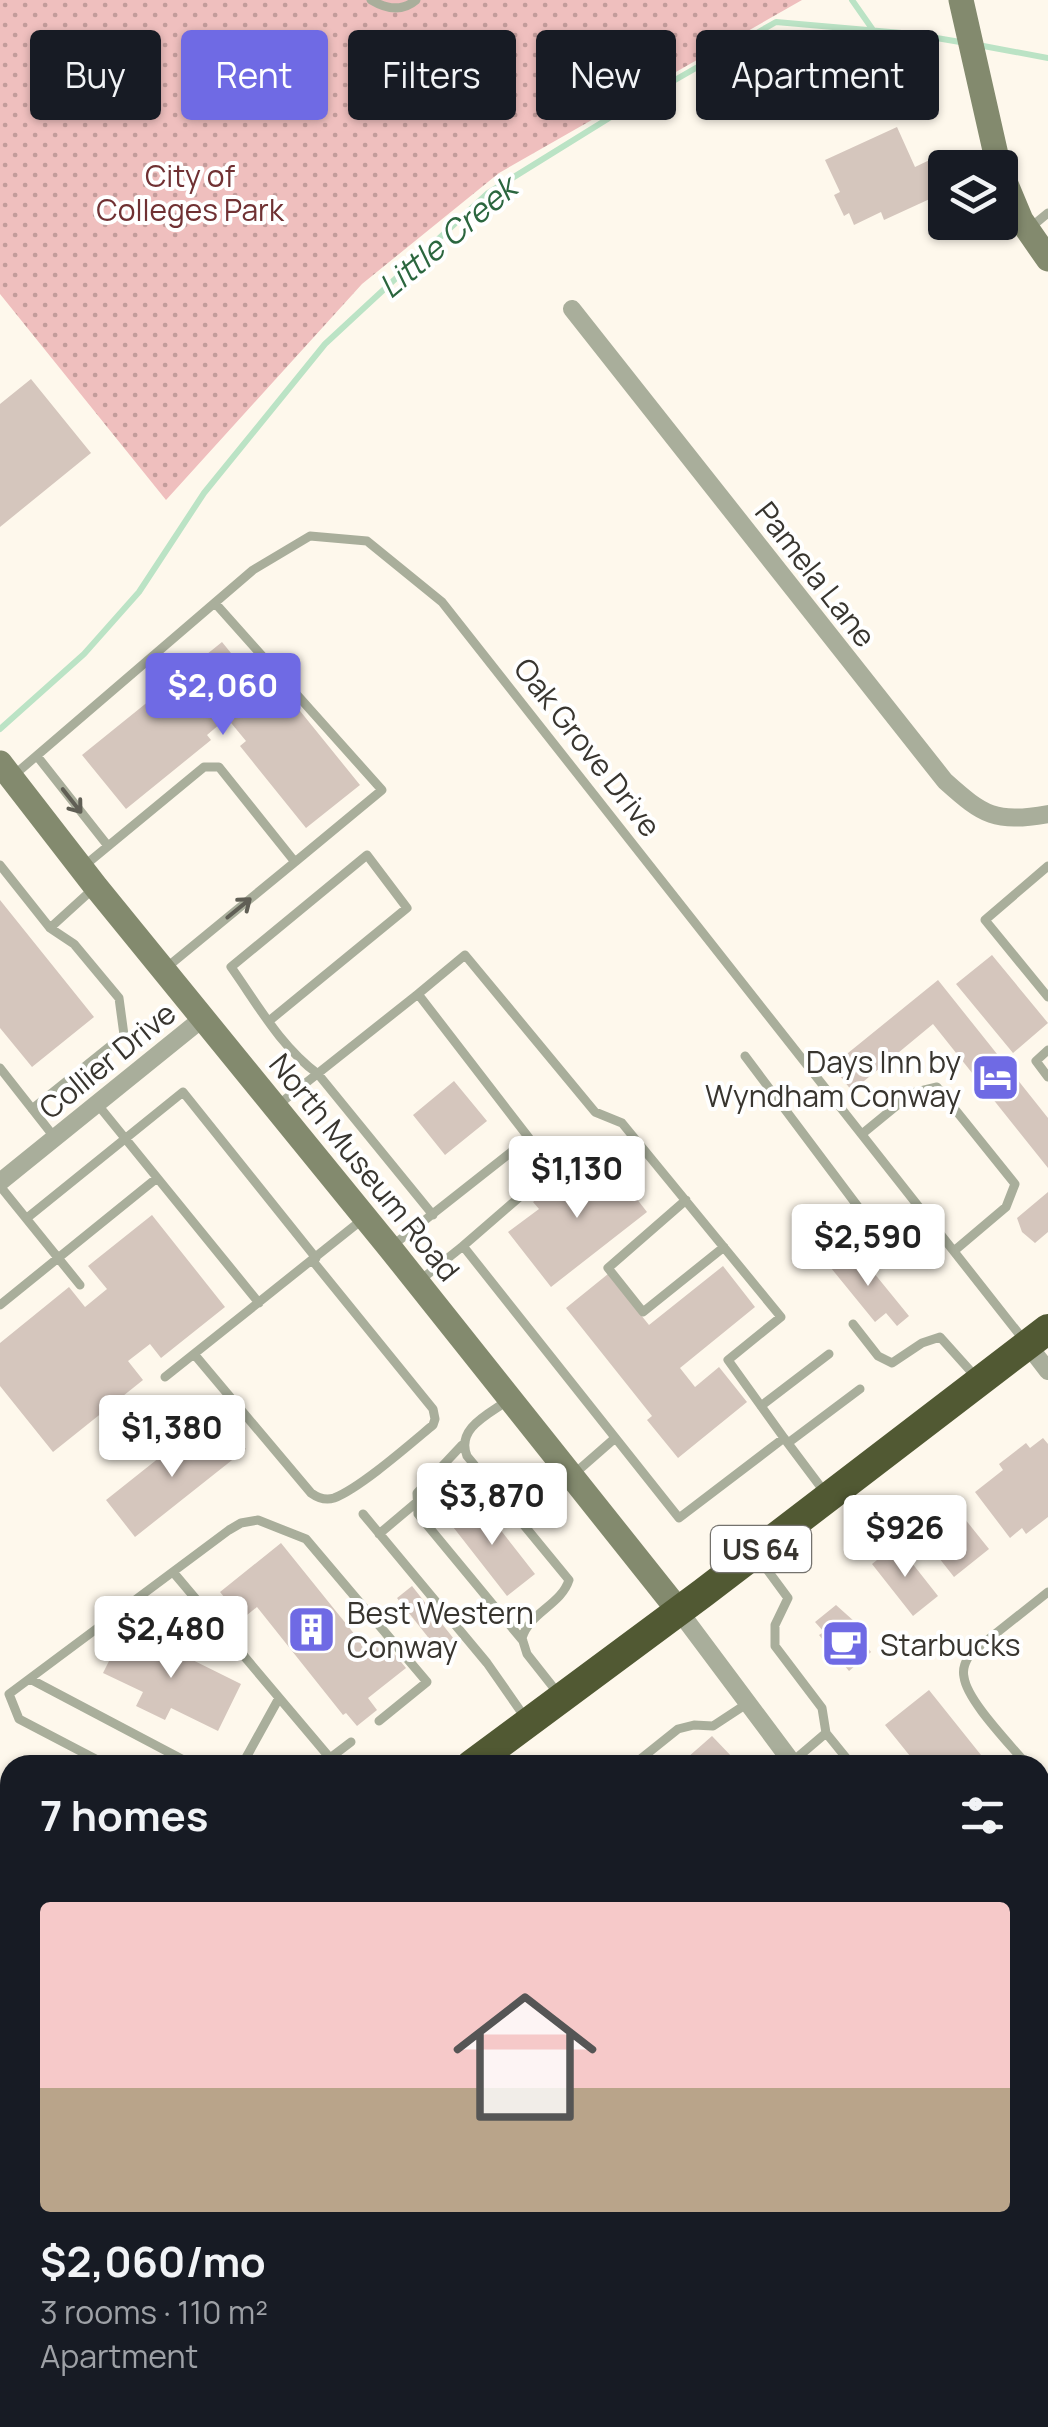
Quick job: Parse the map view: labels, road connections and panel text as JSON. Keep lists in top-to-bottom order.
{
  "streets": {
    "highway": ["US 64"],
    "street": ["Pamela Lane", "Collier Drive", "North Museum Road"],
    "lane": ["Oak Grove Drive"]
  },
  "crossings": [
    ["Oak Grove Drive", "North Museum Road"],
    ["Oak Grove Drive", "US 64"],
    ["Collier Drive", "North Museum Road"],
    ["North Museum Road", "US 64"]
  ],
  "water": ["Little Creek"],
  "parks": ["City of Colleges Park"],
  "places": {
    "hotel": ["Days Inn by Wyndham Conway"],
    "building": ["Best Western Conway"],
    "cafe": ["Starbucks"]
  },
  "page": {
    "chip": [
      "Buy",
      "Rent",
      "Filters",
      "New",
      "Apartment"
    ],
    "price": [
      "$2,060",
      "$1,130",
      "$2,590",
      "$1,380",
      "$3,870",
      "$926",
      "$2,480"
    ],
    "heading": "7 homes",
    "list": [
      {
        "name": "$2,060/mo",
        "note": "3 rooms · 110 m² · Apartment"
      }
    ]
  }
}
